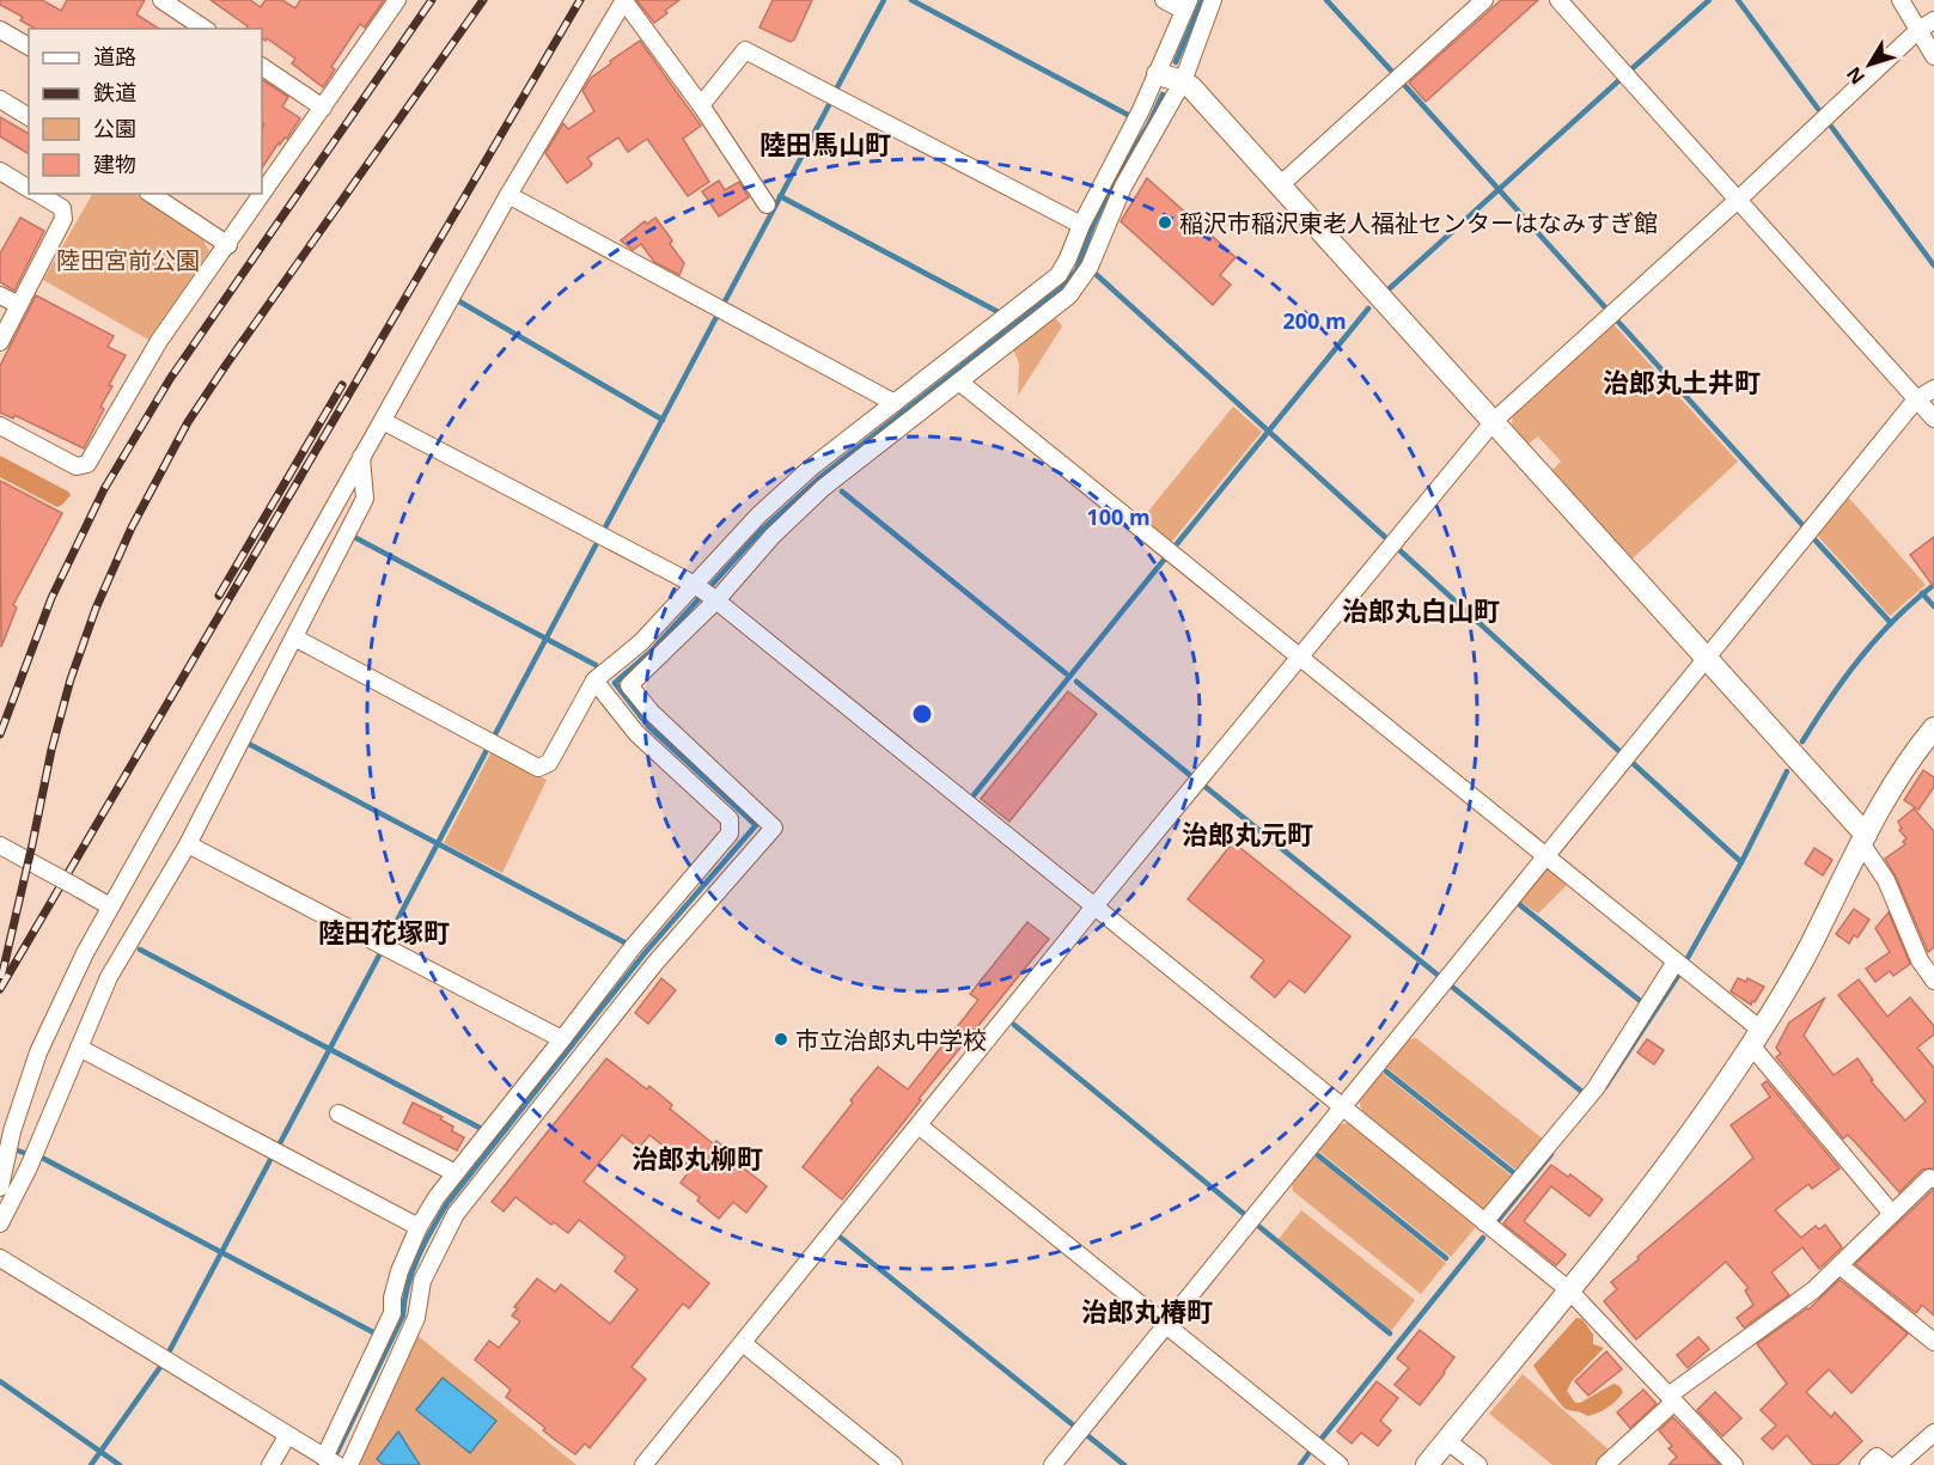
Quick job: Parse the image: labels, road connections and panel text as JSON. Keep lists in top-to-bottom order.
{
  "districts": [
    "陸田馬山町",
    "治郎丸土井町",
    "治郎丸白山町",
    "治郎丸元町",
    "陸田花塚町",
    "治郎丸柳町",
    "治郎丸椿町"
  ],
  "parks": ["陸田宮前公園"],
  "places": ["稲沢市稲沢東老人福祉センターはなみすぎ館", "市立治郎丸中学校"],
  "legend": [
    "道路",
    "鉄道",
    "公園",
    "建物"
  ],
  "north": "bottom left",
  "rings": ["200 m", "100 m"]
}
